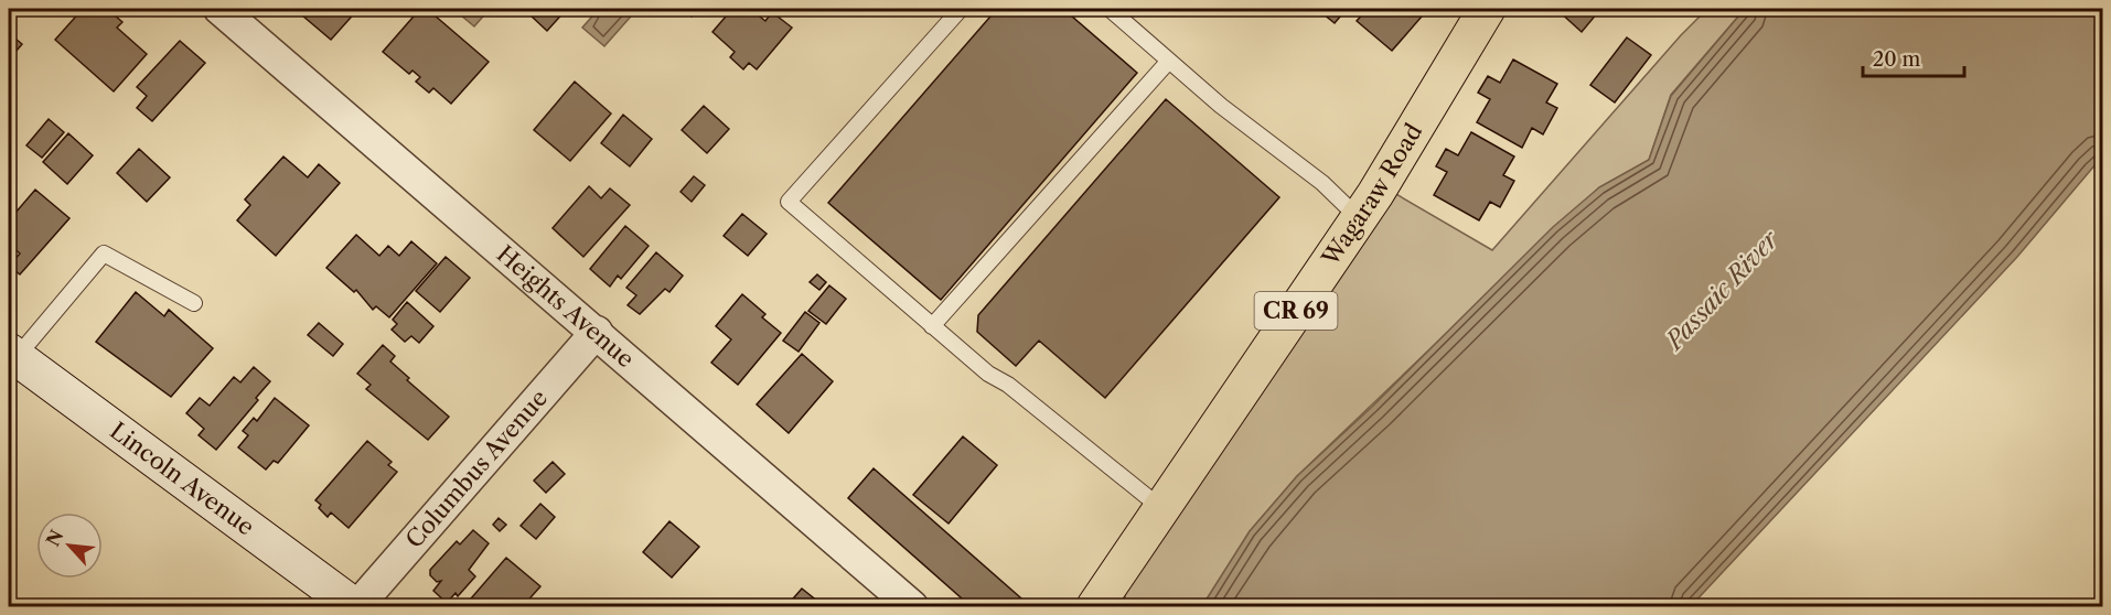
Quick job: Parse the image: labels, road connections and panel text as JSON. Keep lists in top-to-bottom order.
{
  "streets": {
    "main road": ["Wagaraw Road", "CR 69", "Lincoln Avenue"],
    "street": ["Heights Avenue", "Columbus Avenue"]
  },
  "crossings": [
    ["Heights Avenue", "Columbus Avenue"],
    ["Columbus Avenue", "Lincoln Avenue"]
  ],
  "water": ["Passaic River"],
  "scale_bar": "20 m",
  "north": "top left"
}
